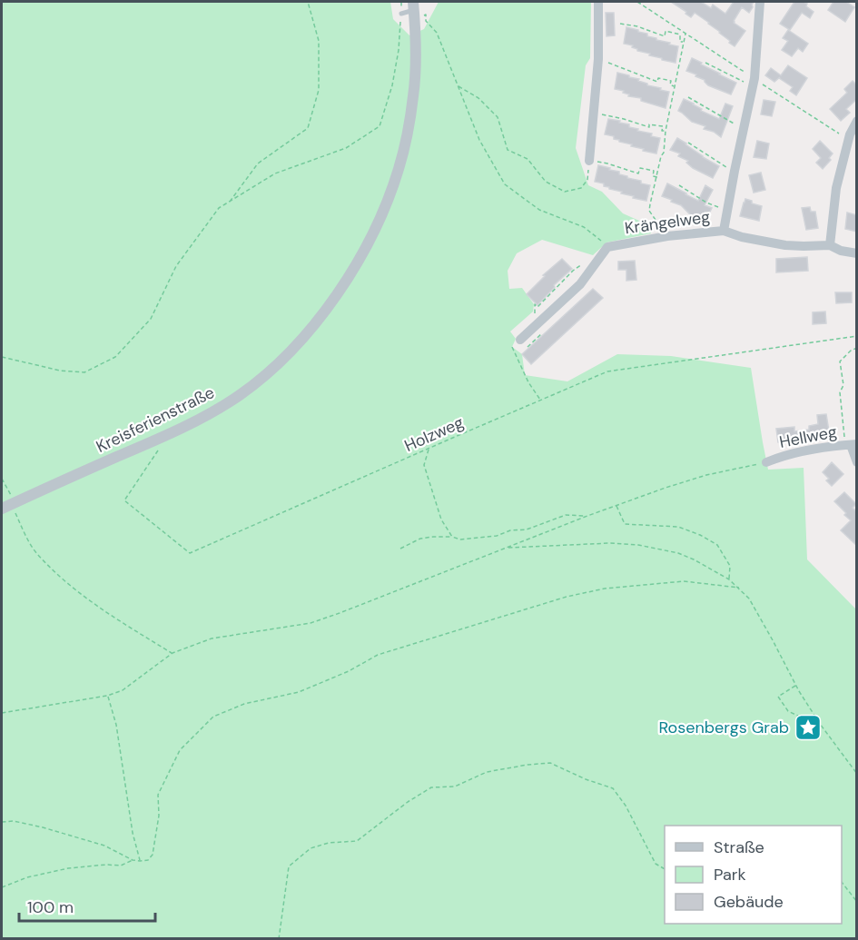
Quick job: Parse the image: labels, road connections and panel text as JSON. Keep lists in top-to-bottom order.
{
  "streets": {
    "street": ["Krängelweg", "Kreisferienstraße", "Hellweg"],
    "path": ["Holzweg"]
  },
  "places": {
    "place": ["Rosenbergs Grab"]
  },
  "legend": ["Straße", "Park", "Gebäude"],
  "scale_bar": "100 m"
}
